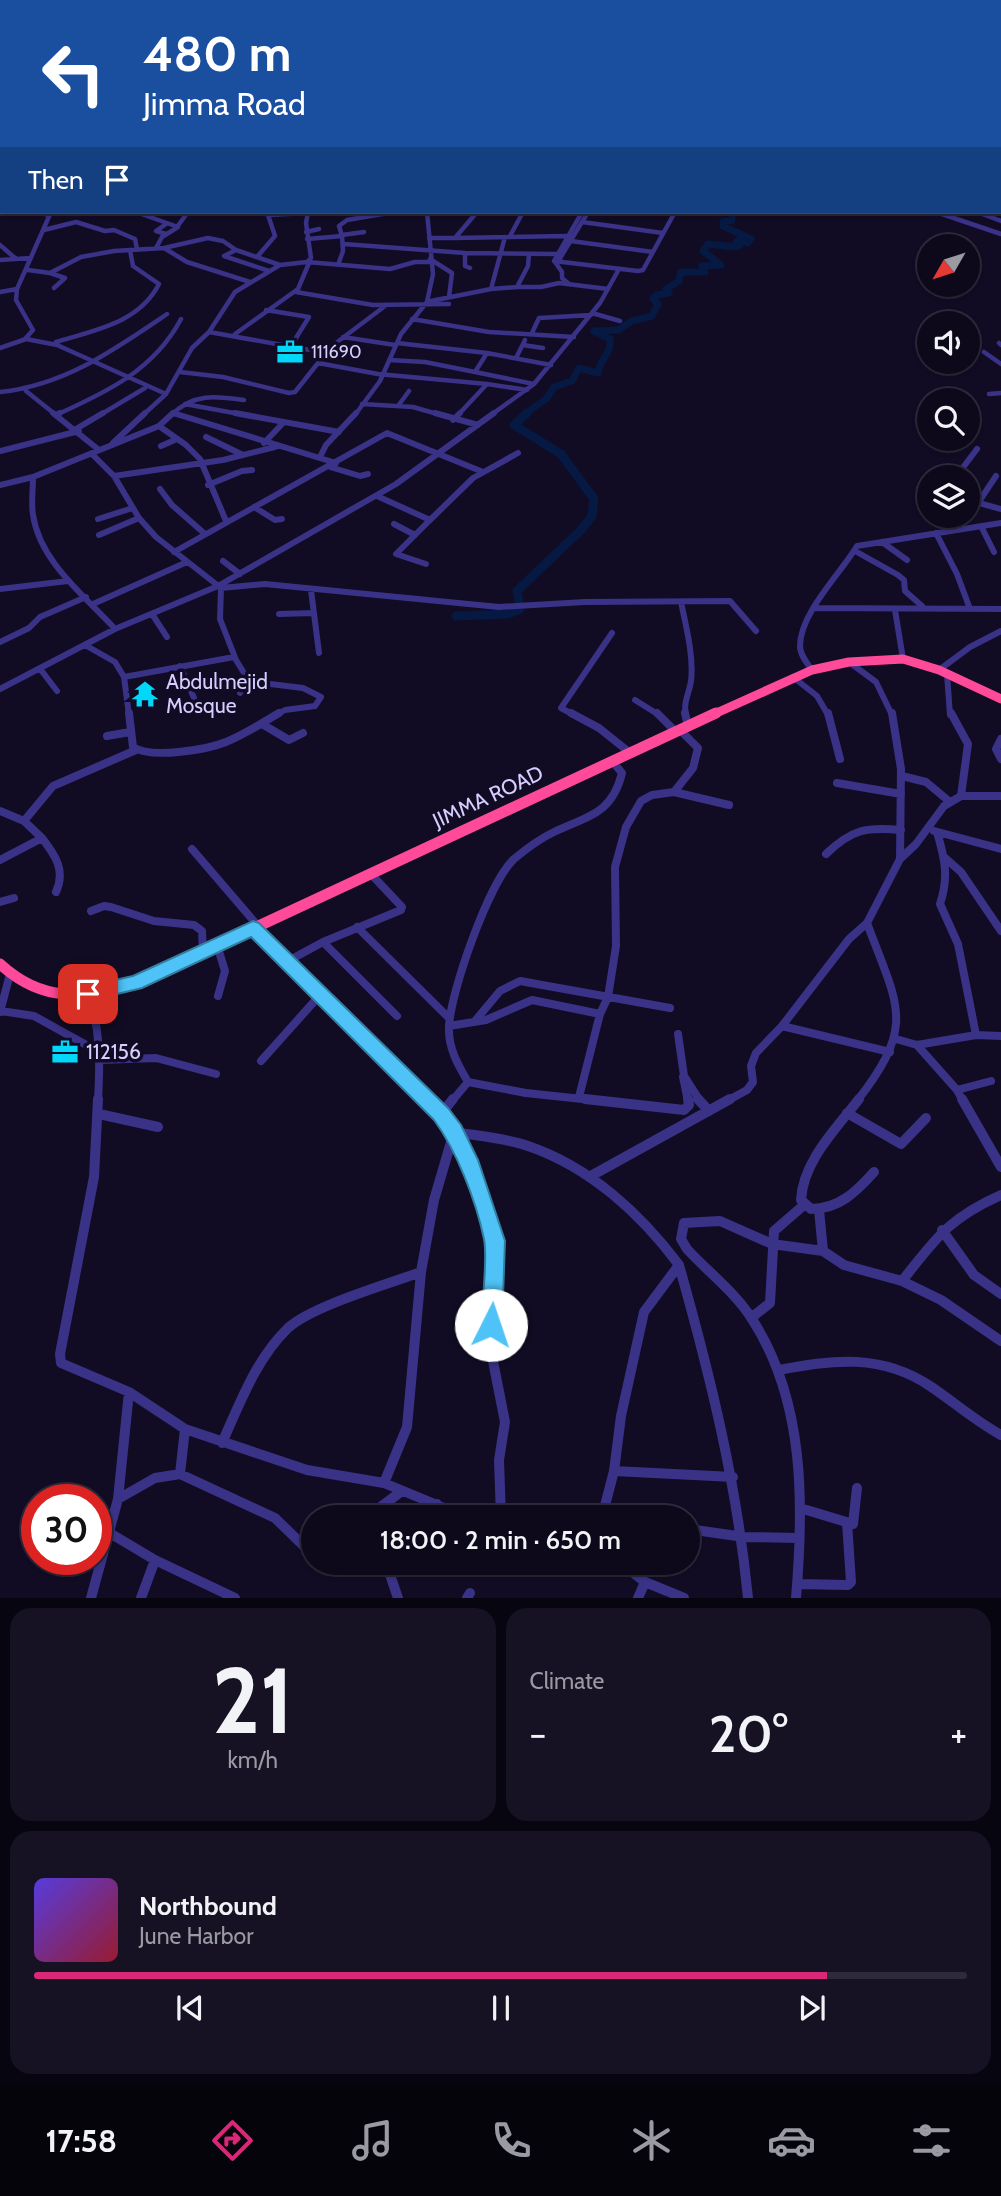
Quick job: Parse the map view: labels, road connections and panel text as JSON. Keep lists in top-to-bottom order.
{
  "streets": {
    "highway": ["JIMMA ROAD"]
  },
  "places": {
    "office": ["111690", "112156"],
    "temple": ["Abdulmejid Mosque"]
  },
  "north": "bottom left",
  "page": {
    "turn": ["480 m", "Jimma Road"],
    "then": "Then",
    "limit": "30",
    "trip": "18:00 · 2 min · 650 m",
    "tile": [
      ["21", "km/h"],
      "Climate"
    ],
    "heat": ["−", "20°", "+"],
    "song": ["Northbound", "June Harbor"],
    "tabs": "17:58"
  }
}
